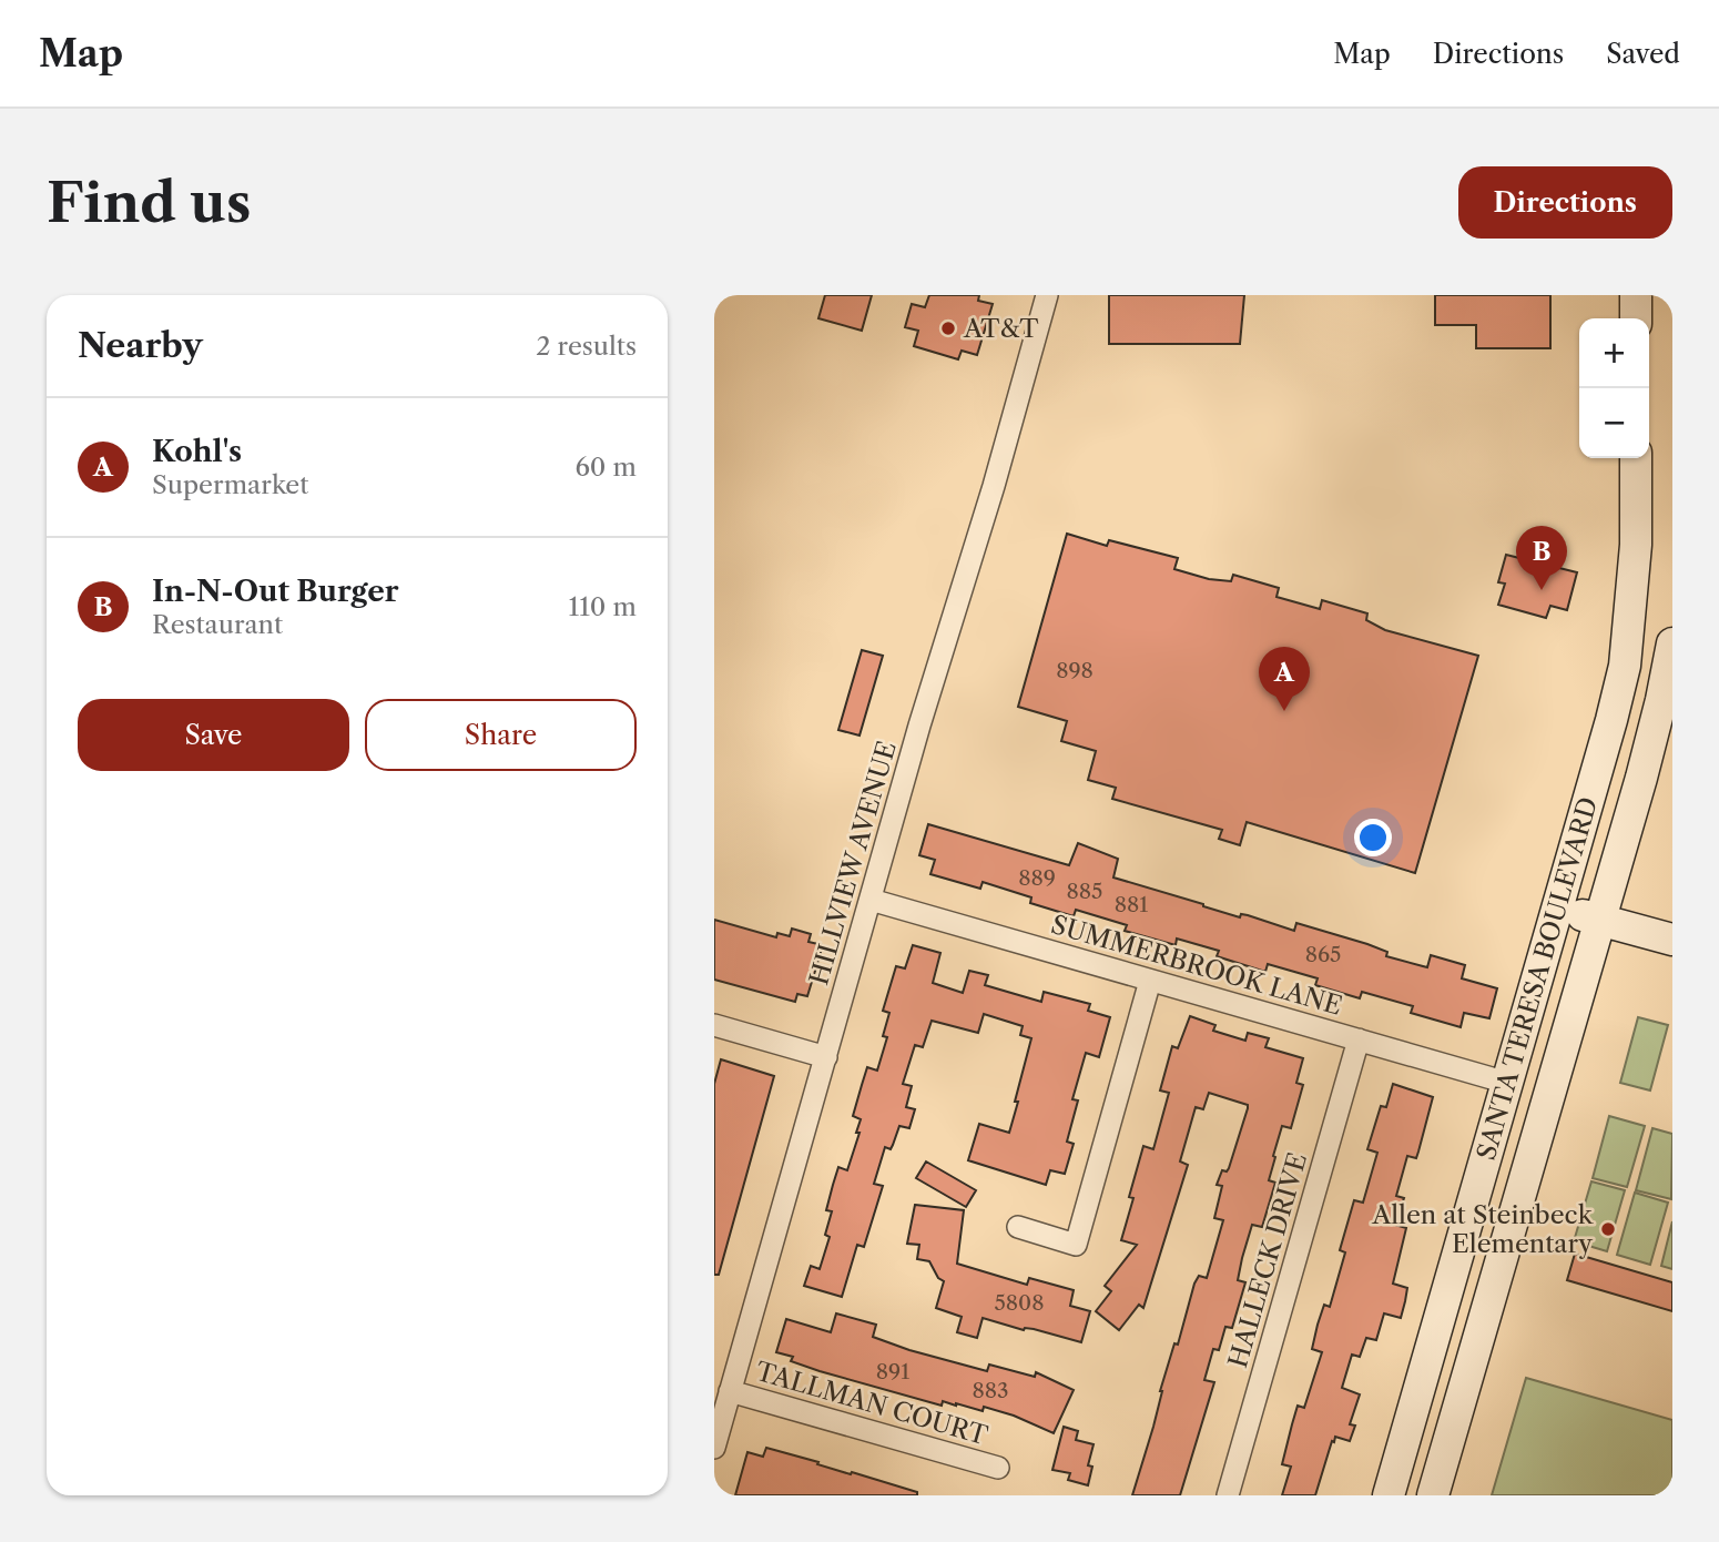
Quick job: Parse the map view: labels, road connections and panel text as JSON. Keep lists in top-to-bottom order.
{
  "streets": {
    "main road": ["SANTA TERESA BOULEVARD"],
    "street": [
      "HILLVIEW AVENUE",
      "SUMMERBROOK LANE",
      "HALLECK DRIVE",
      "TALLMAN COURT"
    ]
  },
  "crossings": [
    ["HILLVIEW AVENUE", "SUMMERBROOK LANE"],
    ["HILLVIEW AVENUE", "TALLMAN COURT"],
    ["SUMMERBROOK LANE", "SANTA TERESA BOULEVARD"],
    ["SUMMERBROOK LANE", "HALLECK DRIVE"]
  ],
  "places": ["AT&T", "Allen at Steinbeck Elementary"],
  "house_numbers": [
    "898",
    "889",
    "885",
    "881",
    "865",
    "5808",
    "891",
    "883"
  ],
  "page": {
    "header": "Map",
    "nav": ["Map", "Directions", "Saved"],
    "buttons": [
      "Directions",
      ["Save", "Share"]
    ],
    "title": "Find us",
    "heading": ["Nearby", "2 results"],
    "map_buttons": ["+", "−"],
    "list": [
      {
        "mark": "A",
        "name": "Kohl's",
        "note": "Supermarket",
        "value": "60 m"
      },
      {
        "mark": "B",
        "name": "In-N-Out Burger",
        "note": "Restaurant",
        "value": "110 m"
      }
    ],
    "pins": ["B", "A"]
  }
}
